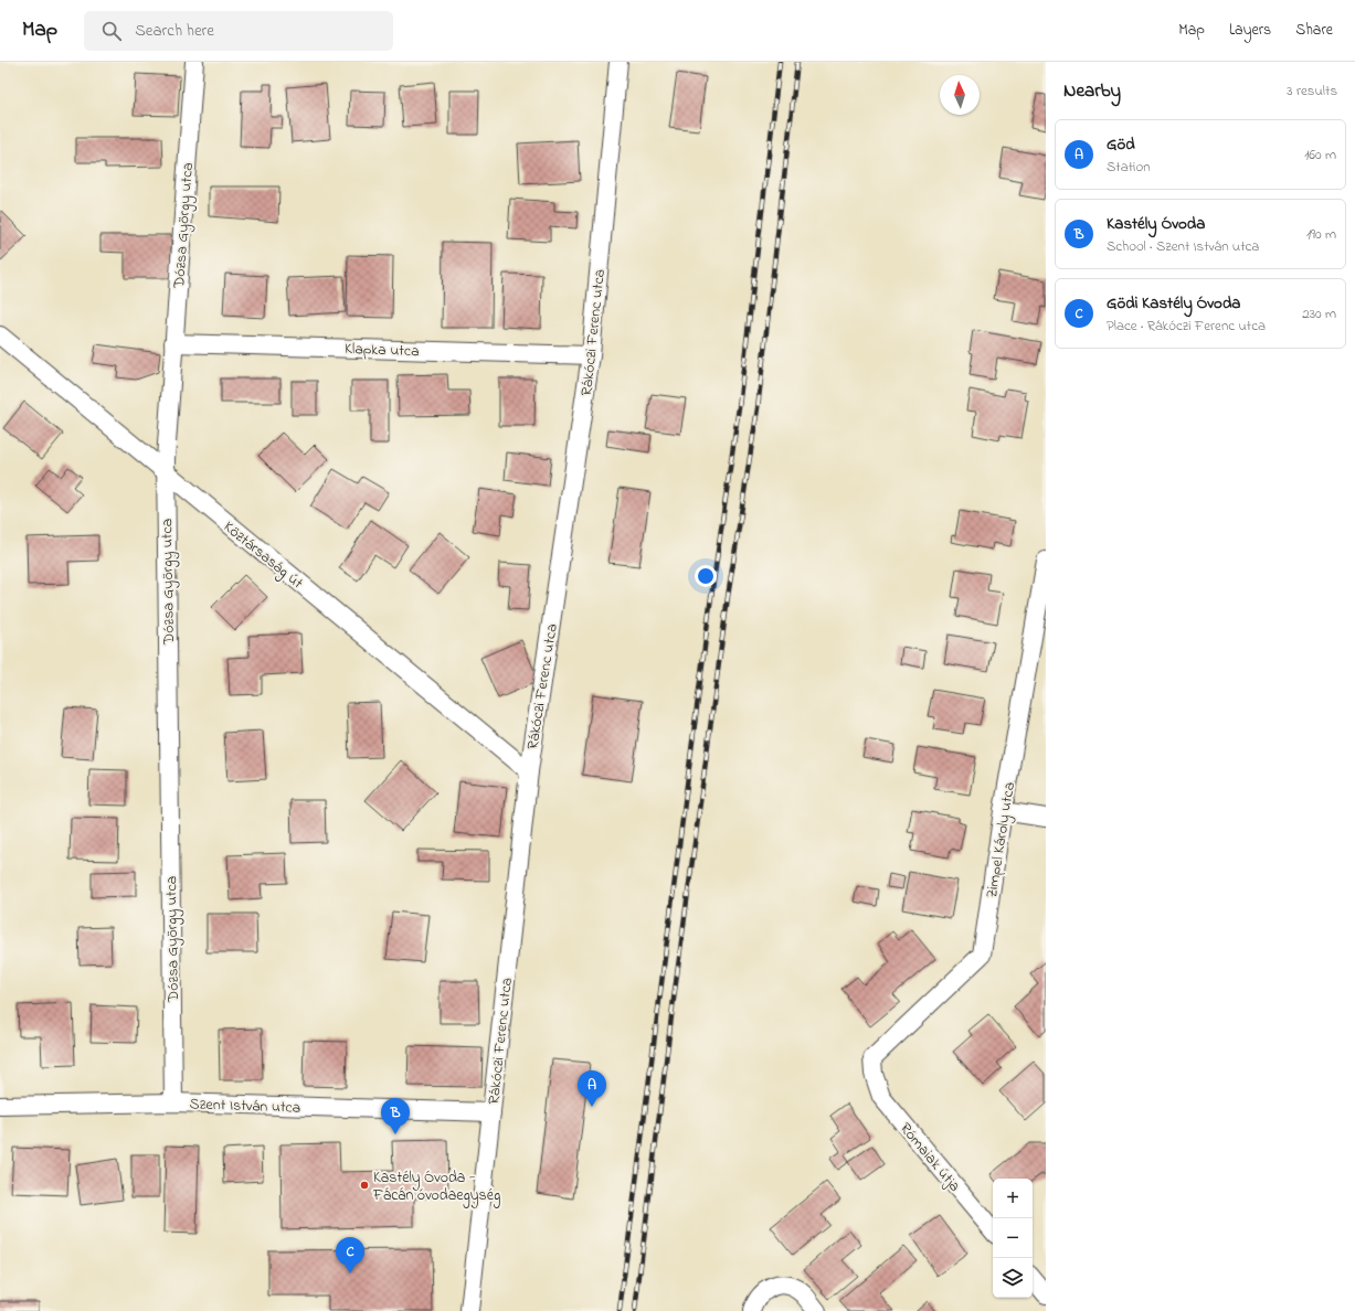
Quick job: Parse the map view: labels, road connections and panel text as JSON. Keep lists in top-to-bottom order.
{
  "streets": {
    "street": [
      "Dózsa György utca",
      "Rákóczi Ferenc utca",
      "Klapka utca",
      "Köztársaság út",
      "Zimpel Károly utca",
      "Szent István utca",
      "Rómaiak útja"
    ]
  },
  "crossings": [
    ["Dózsa György utca", "Klapka utca"],
    ["Dózsa György utca", "Köztársaság út"],
    ["Dózsa György utca", "Szent István utca"],
    ["Rákóczi Ferenc utca", "Klapka utca"],
    ["Rákóczi Ferenc utca", "Köztársaság út"],
    ["Rákóczi Ferenc utca", "Szent István utca"],
    ["Zimpel Károly utca", "Rómaiak útja"]
  ],
  "places": ["Kastély Óvoda - Fácán óvodaegység"],
  "north": "top",
  "page": {
    "header": "Map",
    "search": "Search here",
    "nav": ["Map", "Layers", "Share"],
    "heading": ["Nearby", "3 results"],
    "list": [
      {
        "mark": "A",
        "name": "Göd",
        "note": "Station",
        "value": "160 m"
      },
      {
        "mark": "B",
        "name": "Kastély Óvoda",
        "note": "School · Szent István utca",
        "value": "190 m"
      },
      {
        "mark": "C",
        "name": "Gödi Kastély Óvoda",
        "note": "Place · Rákóczi Ferenc utca",
        "value": "230 m"
      }
    ],
    "pins": ["A", "B", "C"],
    "map_buttons": ["+", "−"]
  }
}
